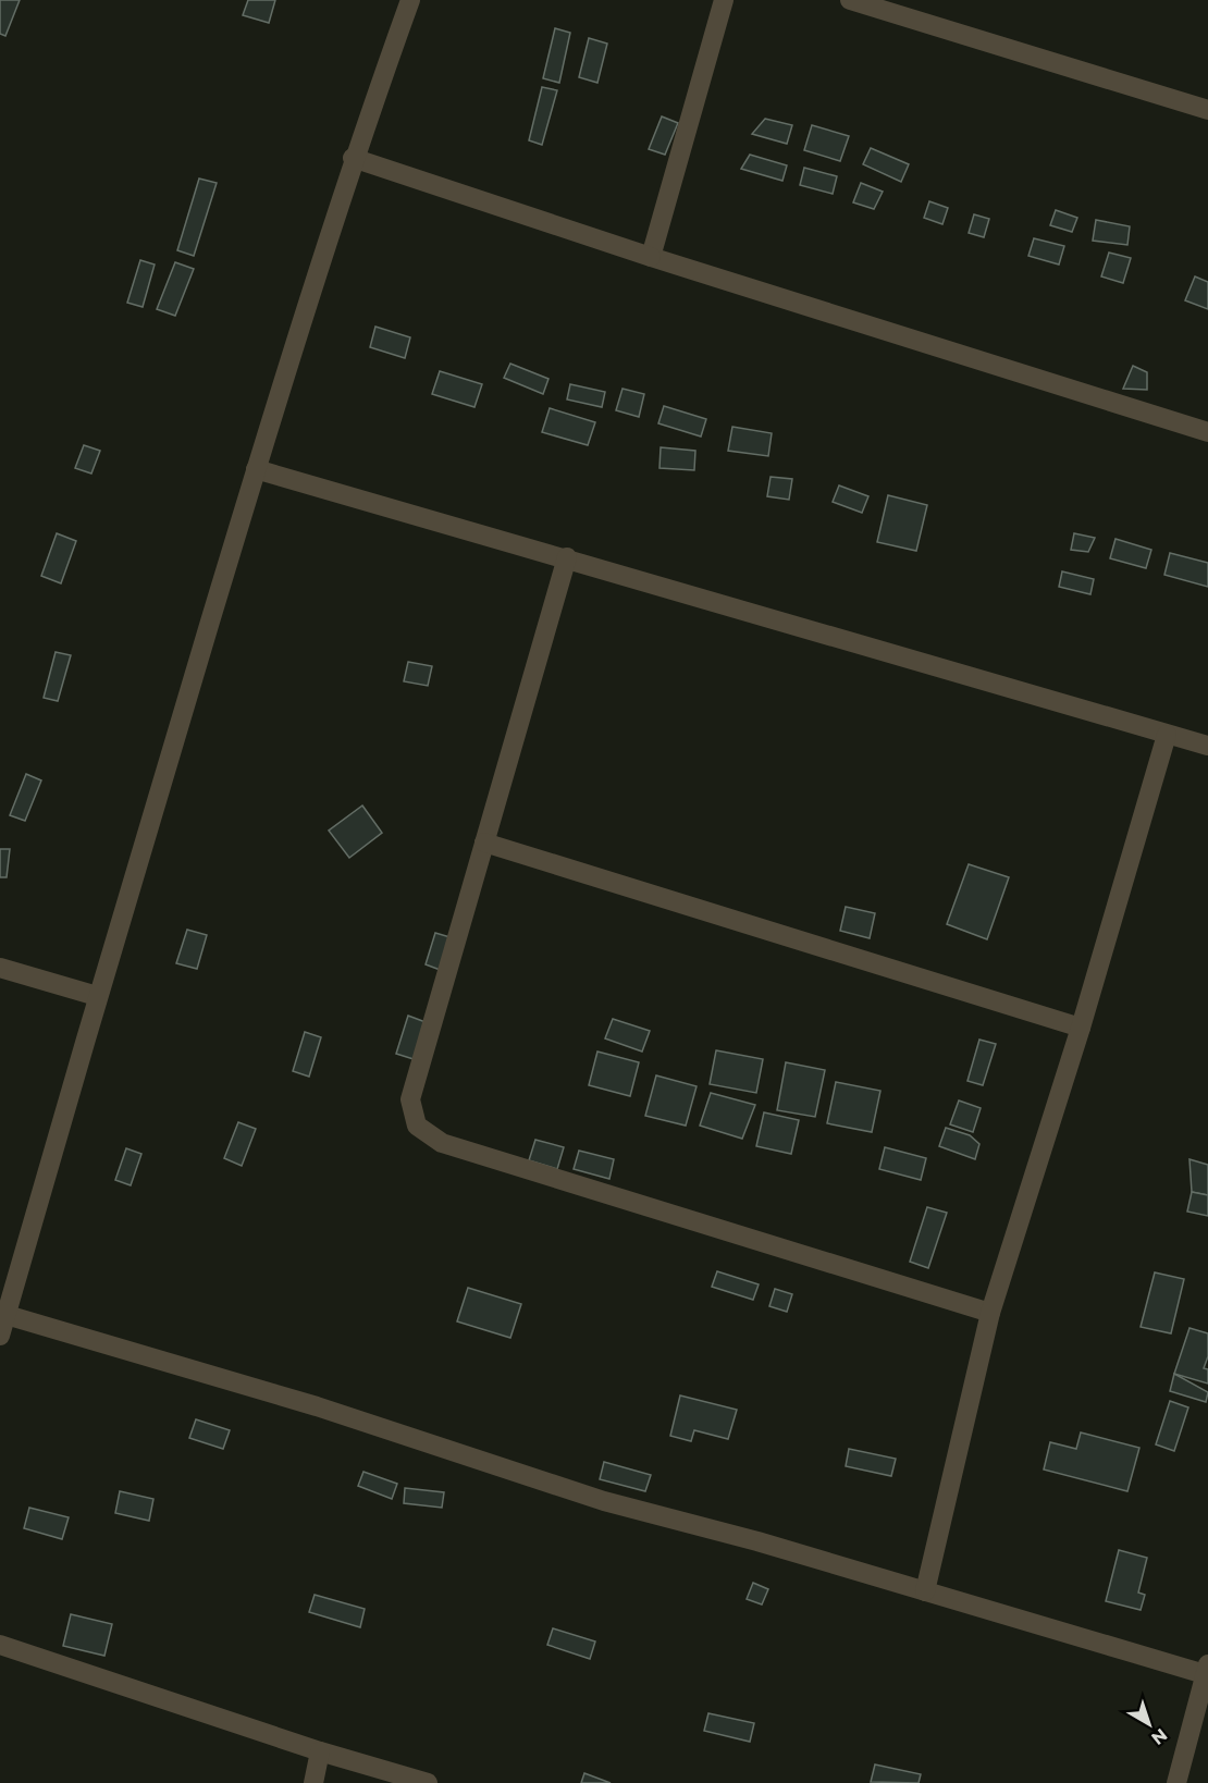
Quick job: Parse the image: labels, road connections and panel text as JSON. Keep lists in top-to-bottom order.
{
  "north": "bottom right"
}
